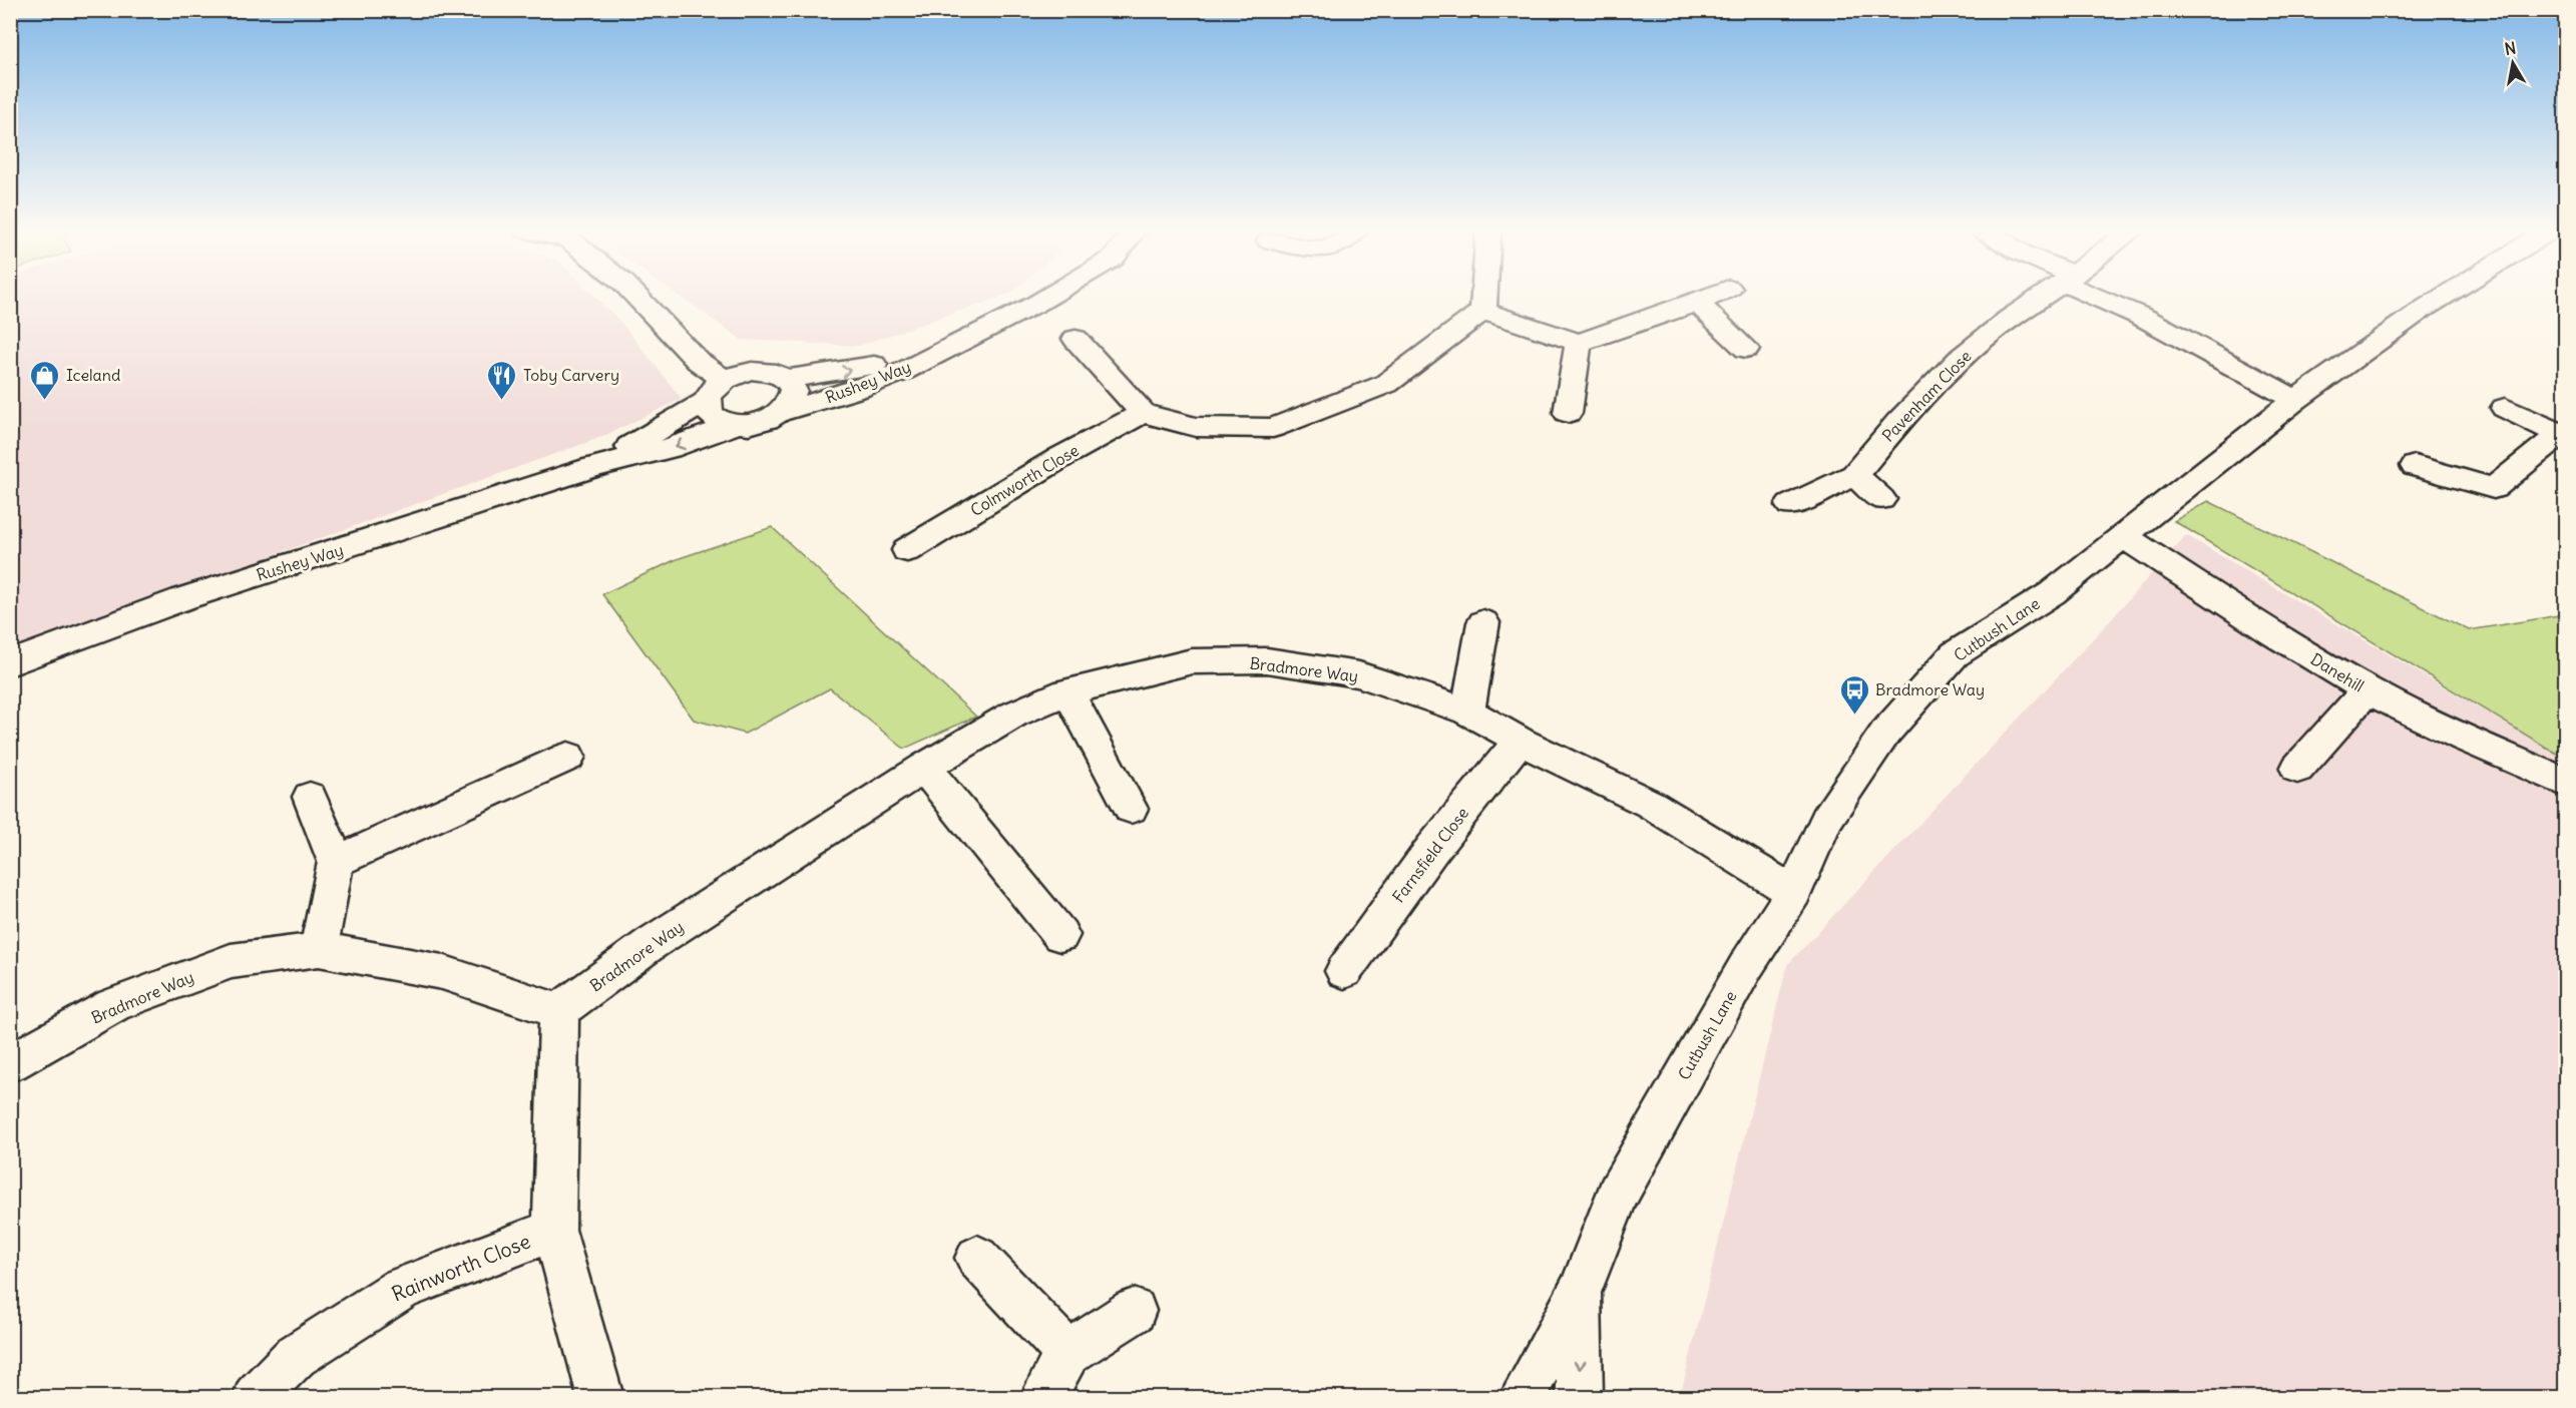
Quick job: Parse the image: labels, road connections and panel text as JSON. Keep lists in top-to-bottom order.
{
  "streets": {
    "street": [
      "Rushey Way",
      "Pavenham Close",
      "Colmworth Close",
      "Cutbush Lane",
      "Bradmore Way",
      "Danehill",
      "Farnsfield Close",
      "Rainworth Close"
    ]
  },
  "crossings": [
    ["Cutbush Lane", "Bradmore Way"],
    ["Cutbush Lane", "Danehill"],
    ["Bradmore Way", "Farnsfield Close"]
  ],
  "places": {
    "shop": ["Iceland"],
    "restaurant": ["Toby Carvery"],
    "bus stop": ["Bradmore Way"]
  },
  "north": "top"
}
